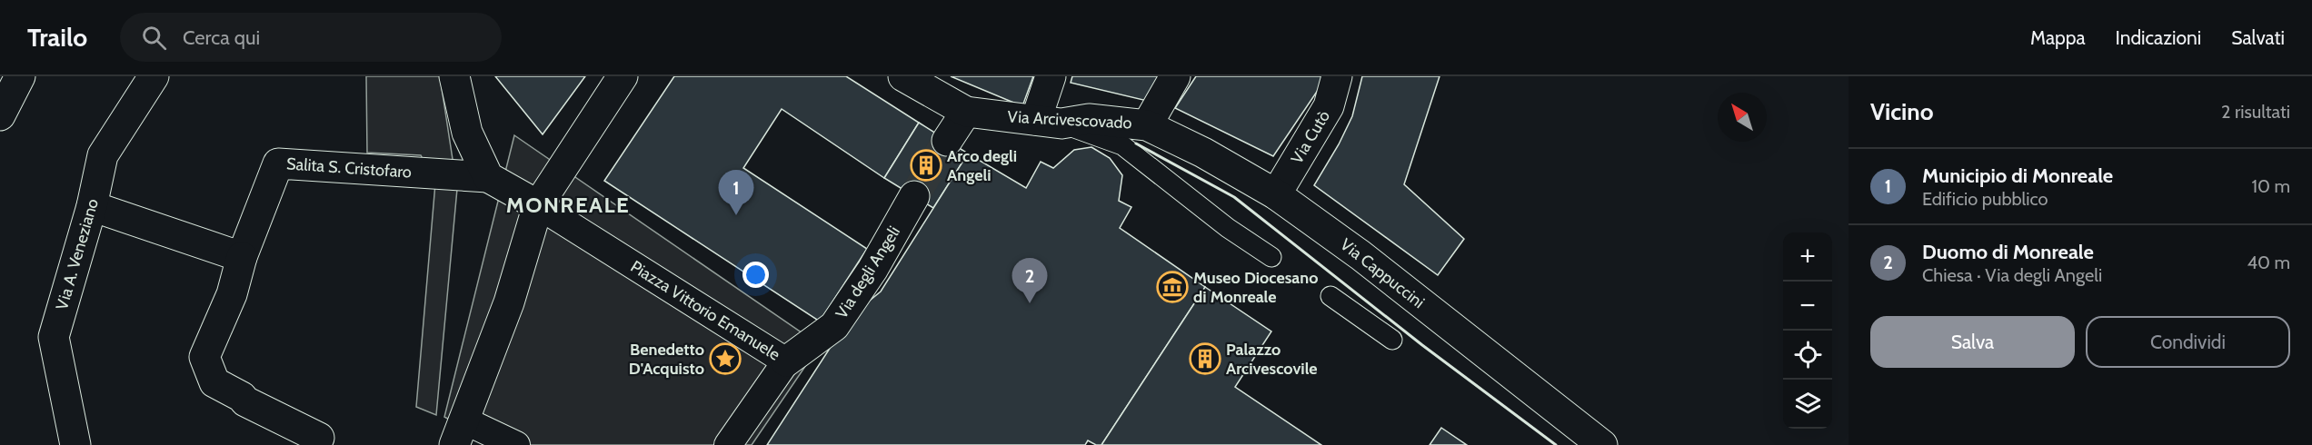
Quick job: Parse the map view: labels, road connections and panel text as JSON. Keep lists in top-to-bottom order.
{
  "streets": {
    "street": [
      "Via Arcivescovado",
      "Via Cutò",
      "Salita S. Cristofaro",
      "Via A. Veneziano",
      "Via degli Angeli",
      "Via Cappuccini",
      "Piazza Vittorio Emanuele"
    ]
  },
  "crossings": [
    ["Via Arcivescovado", "Via Cappuccini"],
    ["Via Cutò", "Via Cappuccini"],
    ["Via degli Angeli", "Piazza Vittorio Emanuele"]
  ],
  "districts": ["MONREALE"],
  "places": {
    "building": ["Arco degli Angeli", "Palazzo Arcivescovile"],
    "museum": ["Museo Diocesano di Monreale"],
    "place": ["Benedetto D'Acquisto"]
  },
  "north": "top left",
  "page": {
    "header": "Trailo",
    "search": "Cerca qui",
    "nav": ["Mappa", "Indicazioni", "Salvati"],
    "heading": ["Vicino", "2 risultati"],
    "list": [
      {
        "mark": "1",
        "name": "Municipio di Monreale",
        "note": "Edificio pubblico",
        "value": "10 m"
      },
      {
        "mark": "2",
        "name": "Duomo di Monreale",
        "note": "Chiesa · Via degli Angeli",
        "value": "40 m"
      }
    ],
    "pins": ["1", "2"],
    "map_buttons": ["+", "−"],
    "buttons": ["Salva", "Condividi"]
  }
}
